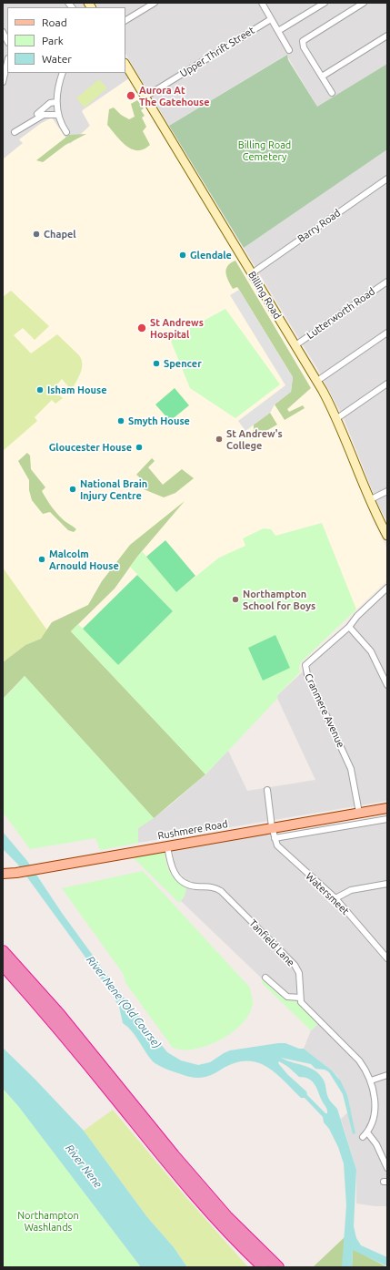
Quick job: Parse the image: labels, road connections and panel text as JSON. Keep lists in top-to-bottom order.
{
  "streets": {
    "main road": ["Rushmere Road"],
    "street": [
      "Upper Thrift Street",
      "Barry Road",
      "Billing Road",
      "Lutterworth Road",
      "Cranmere Avenue",
      "Watersmeet",
      "Tanfield Lane"
    ]
  },
  "crossings": [
    ["Upper Thrift Street", "Billing Road"],
    ["Barry Road", "Billing Road"],
    ["Billing Road", "Lutterworth Road"],
    ["Cranmere Avenue", "Rushmere Road"],
    ["Rushmere Road", "Watersmeet"],
    ["Rushmere Road", "Tanfield Lane"]
  ],
  "water": ["River Nene (Old Course)", "River Nene"],
  "parks": ["Billing Road Cemetery", "Northampton Washlands"],
  "places": [
    "Aurora At The Gatehouse",
    "Chapel",
    "Glendale",
    "St Andrews Hospital",
    "Spencer",
    "Isham House",
    "Smyth House",
    "St Andrew's College",
    "Gloucester House",
    "National Brain Injury Centre",
    "Malcolm Arnould House",
    "Northampton School for Boys"
  ],
  "legend": ["Road", "Park", "Water"]
}
